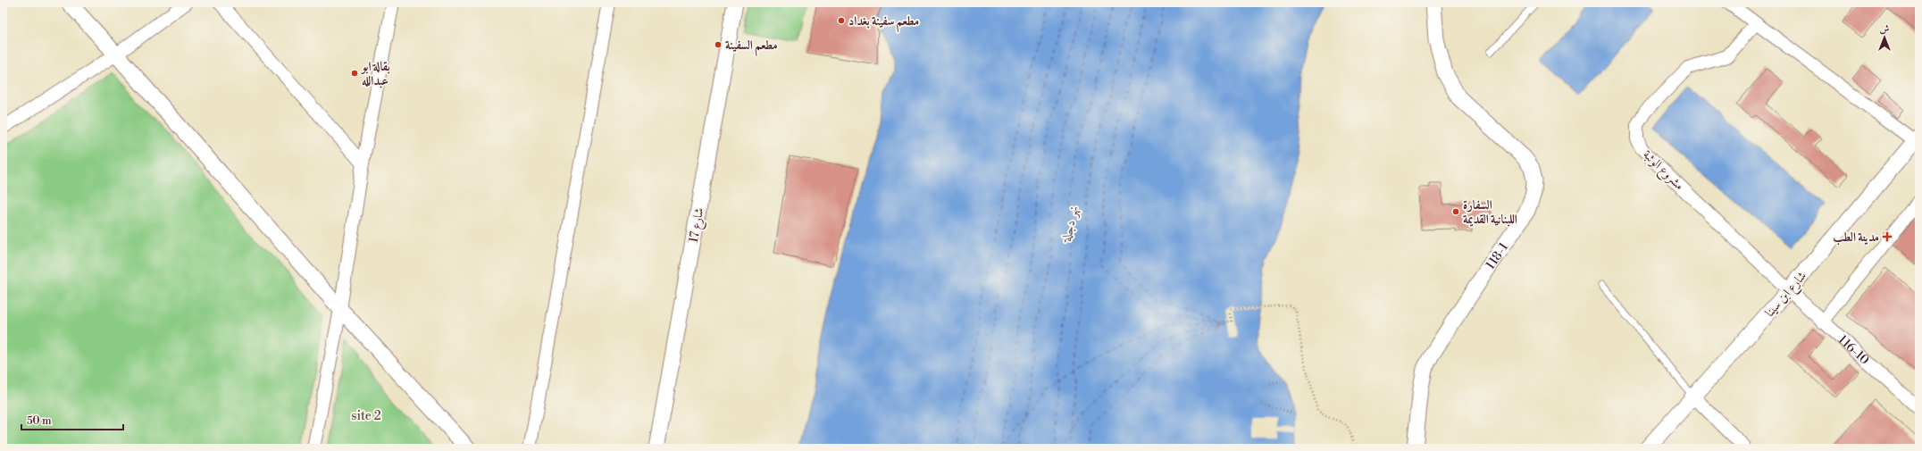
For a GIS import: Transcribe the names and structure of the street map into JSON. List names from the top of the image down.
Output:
{
  "streets": {
    "street": [
      "مشروع الوثبة",
      "شارع 17",
      "118-1",
      "شارع ابن سينا",
      "116-10"
    ]
  },
  "crossings": [
    ["مشروع الوثبة", "شارع ابن سينا"],
    ["مشروع الوثبة", "116-10"],
    ["شارع ابن سينا", "116-10"]
  ],
  "water": ["نهر دجلة"],
  "parks": ["site 2"],
  "places": {
    "other": [
      "مطعم سفينة بغداد",
      "مطعم السفينة",
      "بقالة ابو عبدالله",
      "السفارة اللبنانية القديمة"
    ],
    "health": ["مدينة الطب"]
  },
  "scale_bar": "50 m",
  "north": "top"
}
